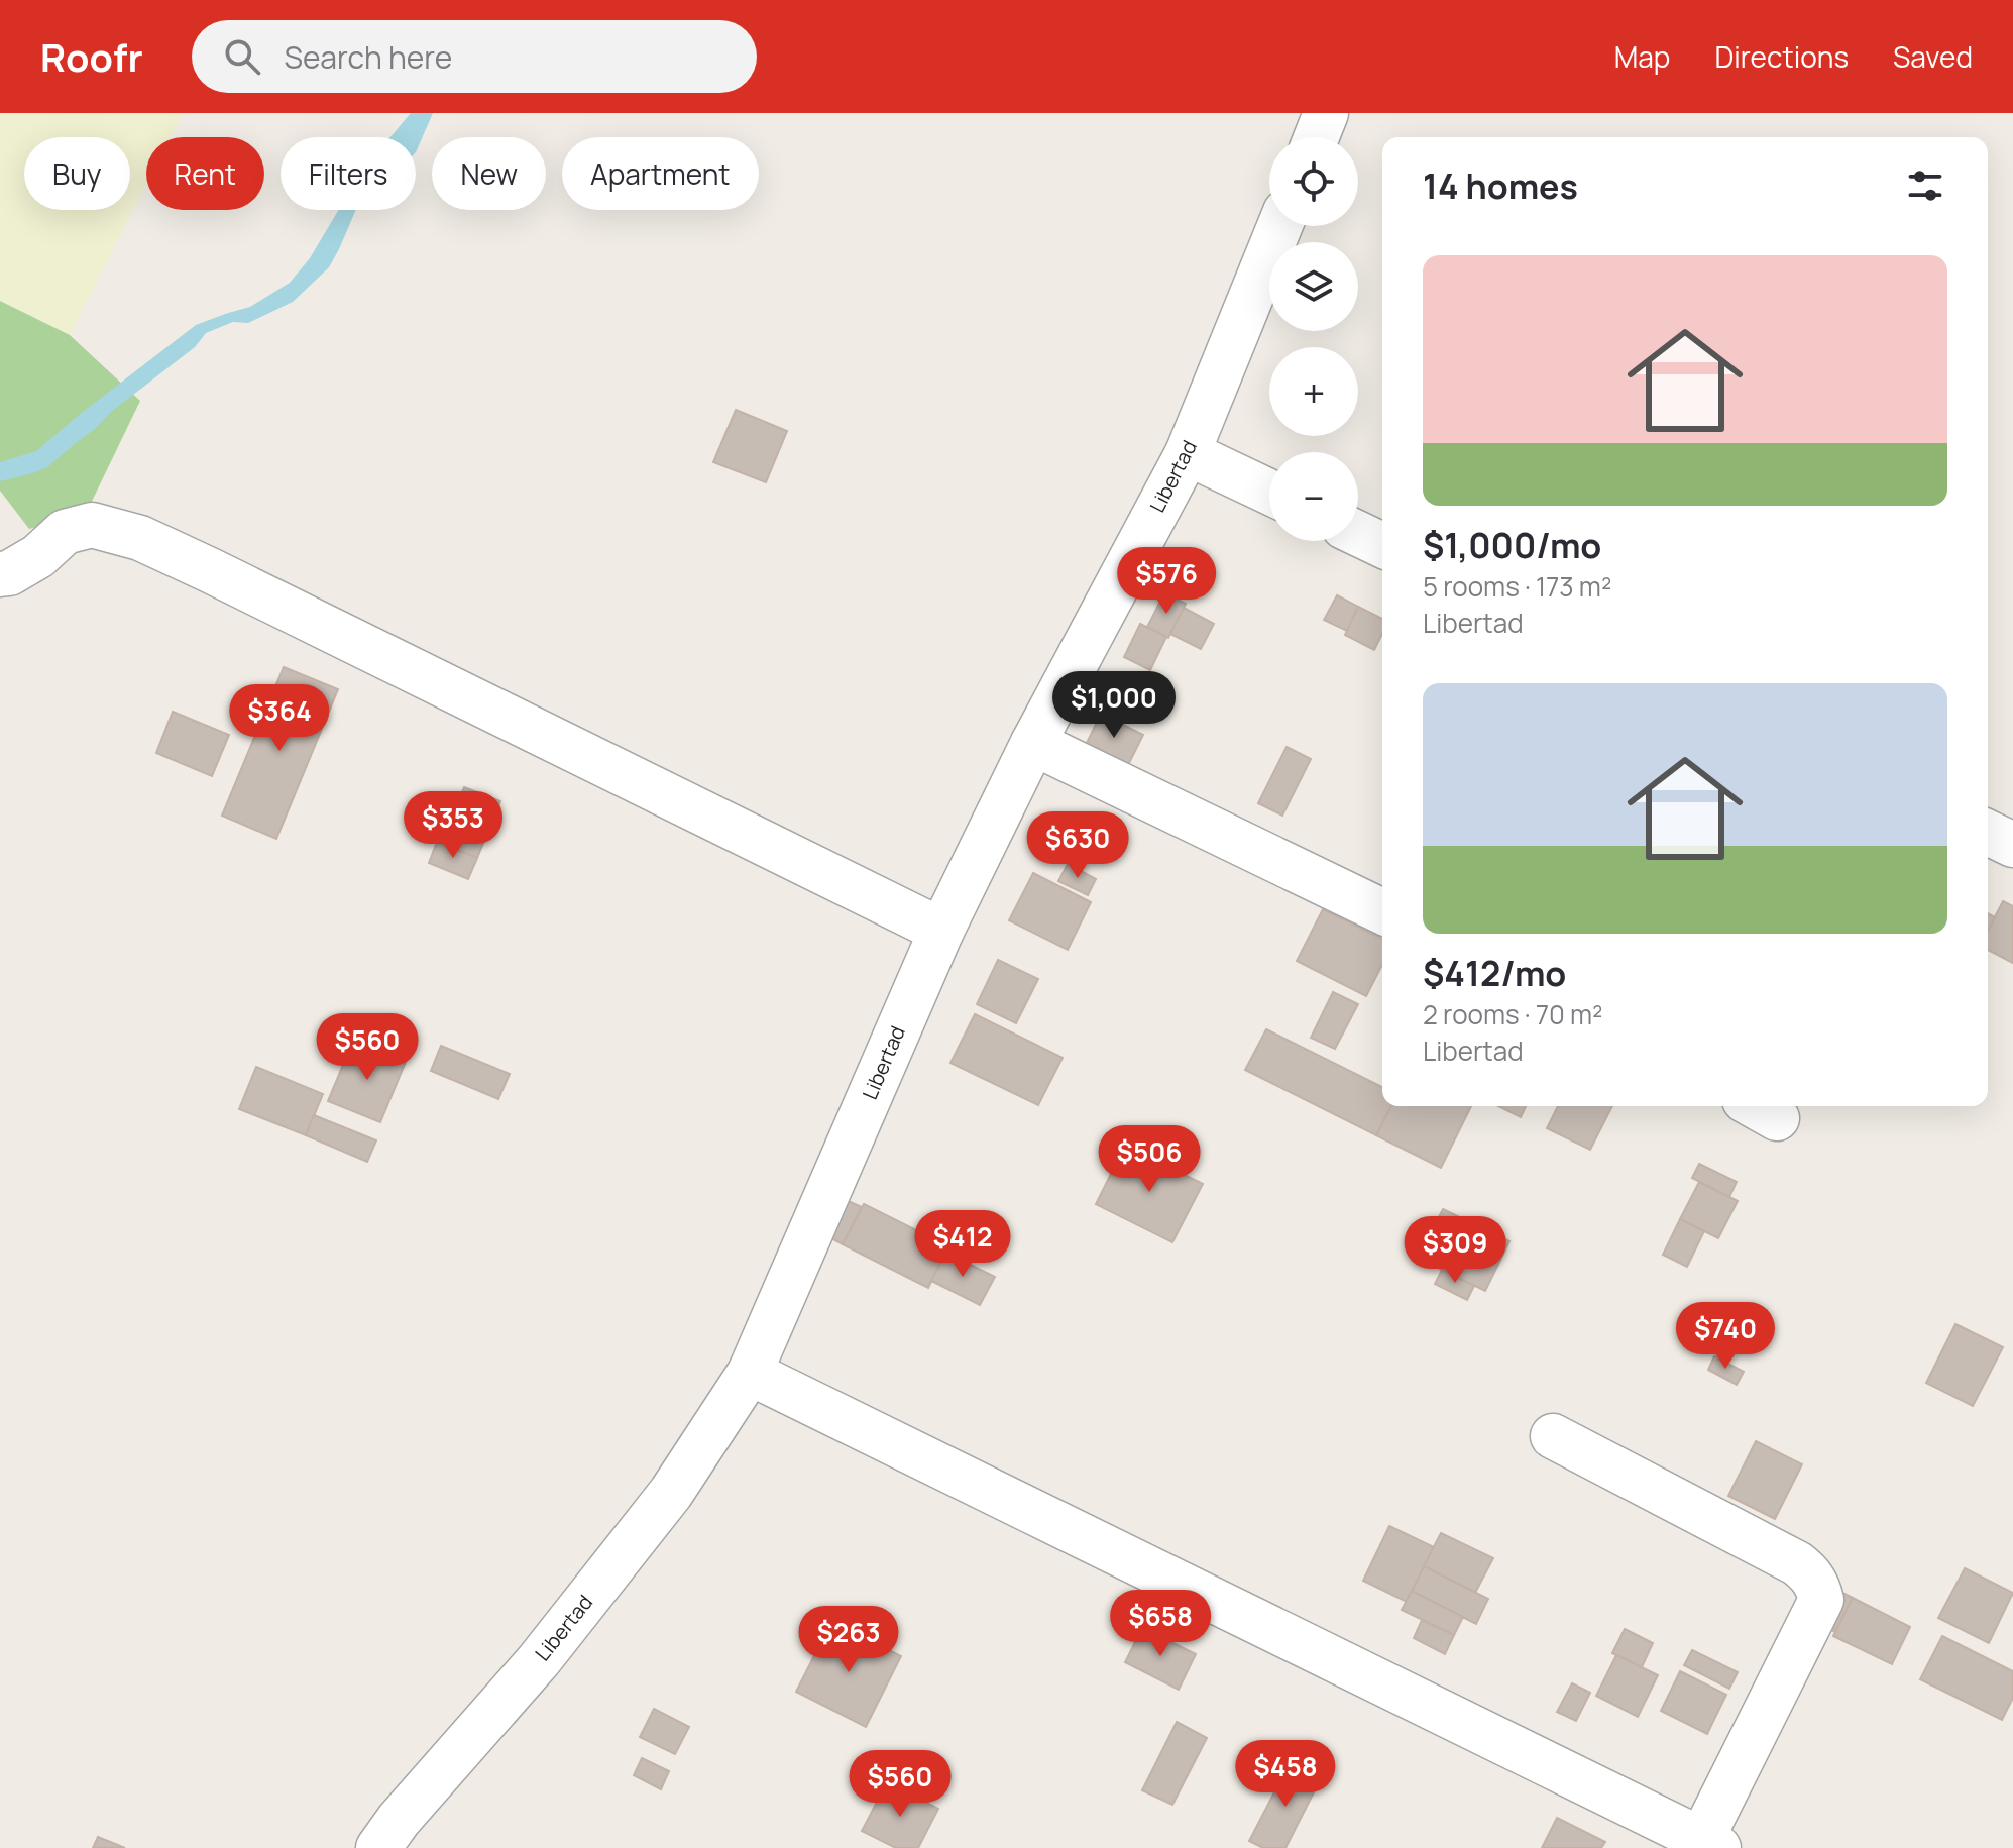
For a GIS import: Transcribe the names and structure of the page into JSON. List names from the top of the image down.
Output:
{
  "streets": {
    "street": ["Libertad"]
  },
  "page": {
    "header": "Roofr",
    "search": "Search here",
    "nav": ["Map", "Directions", "Saved"],
    "map_buttons": ["+", "−"],
    "chip": [
      "Buy",
      "Rent",
      "Filters",
      "New",
      "Apartment"
    ],
    "heading": "14 homes",
    "list": [
      {
        "name": "$1,000/mo",
        "note": "5 rooms · 173 m² · Libertad"
      },
      {
        "name": "$412/mo",
        "note": "2 rooms · 70 m² · Libertad"
      }
    ],
    "price": [
      "$576",
      "$1,000",
      "$364",
      "$353",
      "$630",
      "$560",
      "$506",
      "$412",
      "$309",
      "$740",
      "$658",
      "$263",
      "$458",
      "$560"
    ]
  }
}
